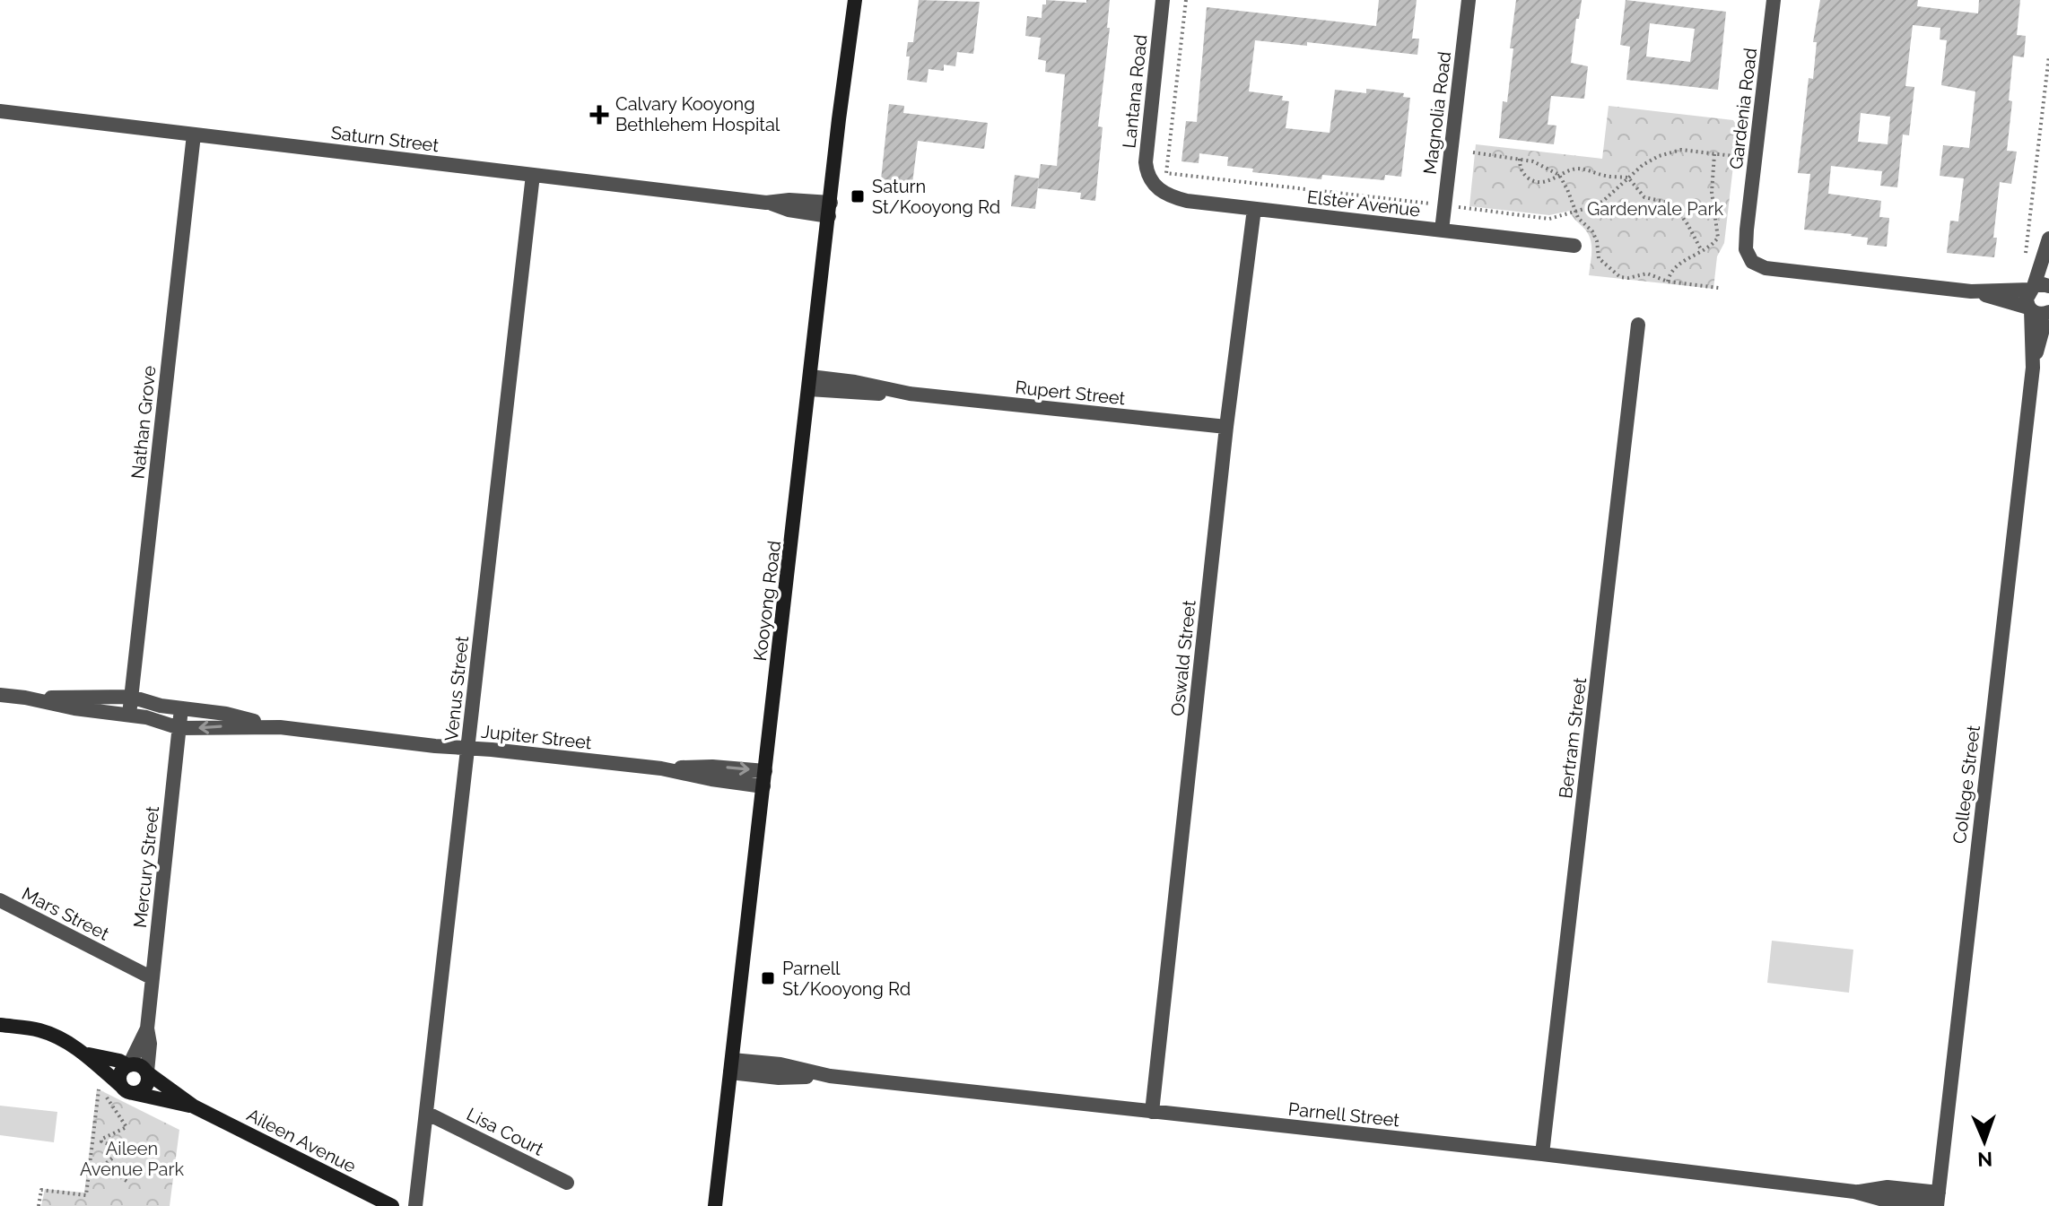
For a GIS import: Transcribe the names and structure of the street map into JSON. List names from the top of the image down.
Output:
{
  "streets": {
    "street": [
      "Lantana Road",
      "Gardenia Road",
      "Magnolia Road",
      "Saturn Street",
      "Elster Avenue",
      "Rupert Street",
      "Nathan Grove",
      "Kooyong Road",
      "Oswald Street",
      "Venus Street",
      "Jupiter Street",
      "Bertram Street",
      "College Street",
      "Mercury Street",
      "Mars Street",
      "Parnell Street",
      "Lisa Court",
      "Aileen Avenue"
    ]
  },
  "crossings": [
    ["Lantana Road", "Elster Avenue"],
    ["Magnolia Road", "Elster Avenue"],
    ["Saturn Street", "Nathan Grove"],
    ["Saturn Street", "Kooyong Road"],
    ["Saturn Street", "Venus Street"],
    ["Elster Avenue", "Oswald Street"],
    ["Rupert Street", "Kooyong Road"],
    ["Rupert Street", "Oswald Street"],
    ["Nathan Grove", "Jupiter Street"],
    ["Kooyong Road", "Jupiter Street"],
    ["Kooyong Road", "Parnell Street"],
    ["Oswald Street", "Parnell Street"],
    ["Venus Street", "Jupiter Street"],
    ["Venus Street", "Lisa Court"],
    ["Jupiter Street", "Mercury Street"],
    ["Bertram Street", "Parnell Street"],
    ["College Street", "Parnell Street"],
    ["Mercury Street", "Mars Street"],
    ["Mercury Street", "Aileen Avenue"]
  ],
  "parks": ["Gardenvale Park", "Aileen Avenue Park"],
  "places": {
    "health": ["Calvary Kooyong Bethlehem Hospital"],
    "transit": ["Saturn St/Kooyong Rd", "Parnell St/Kooyong Rd"]
  },
  "north": "bottom"
}
